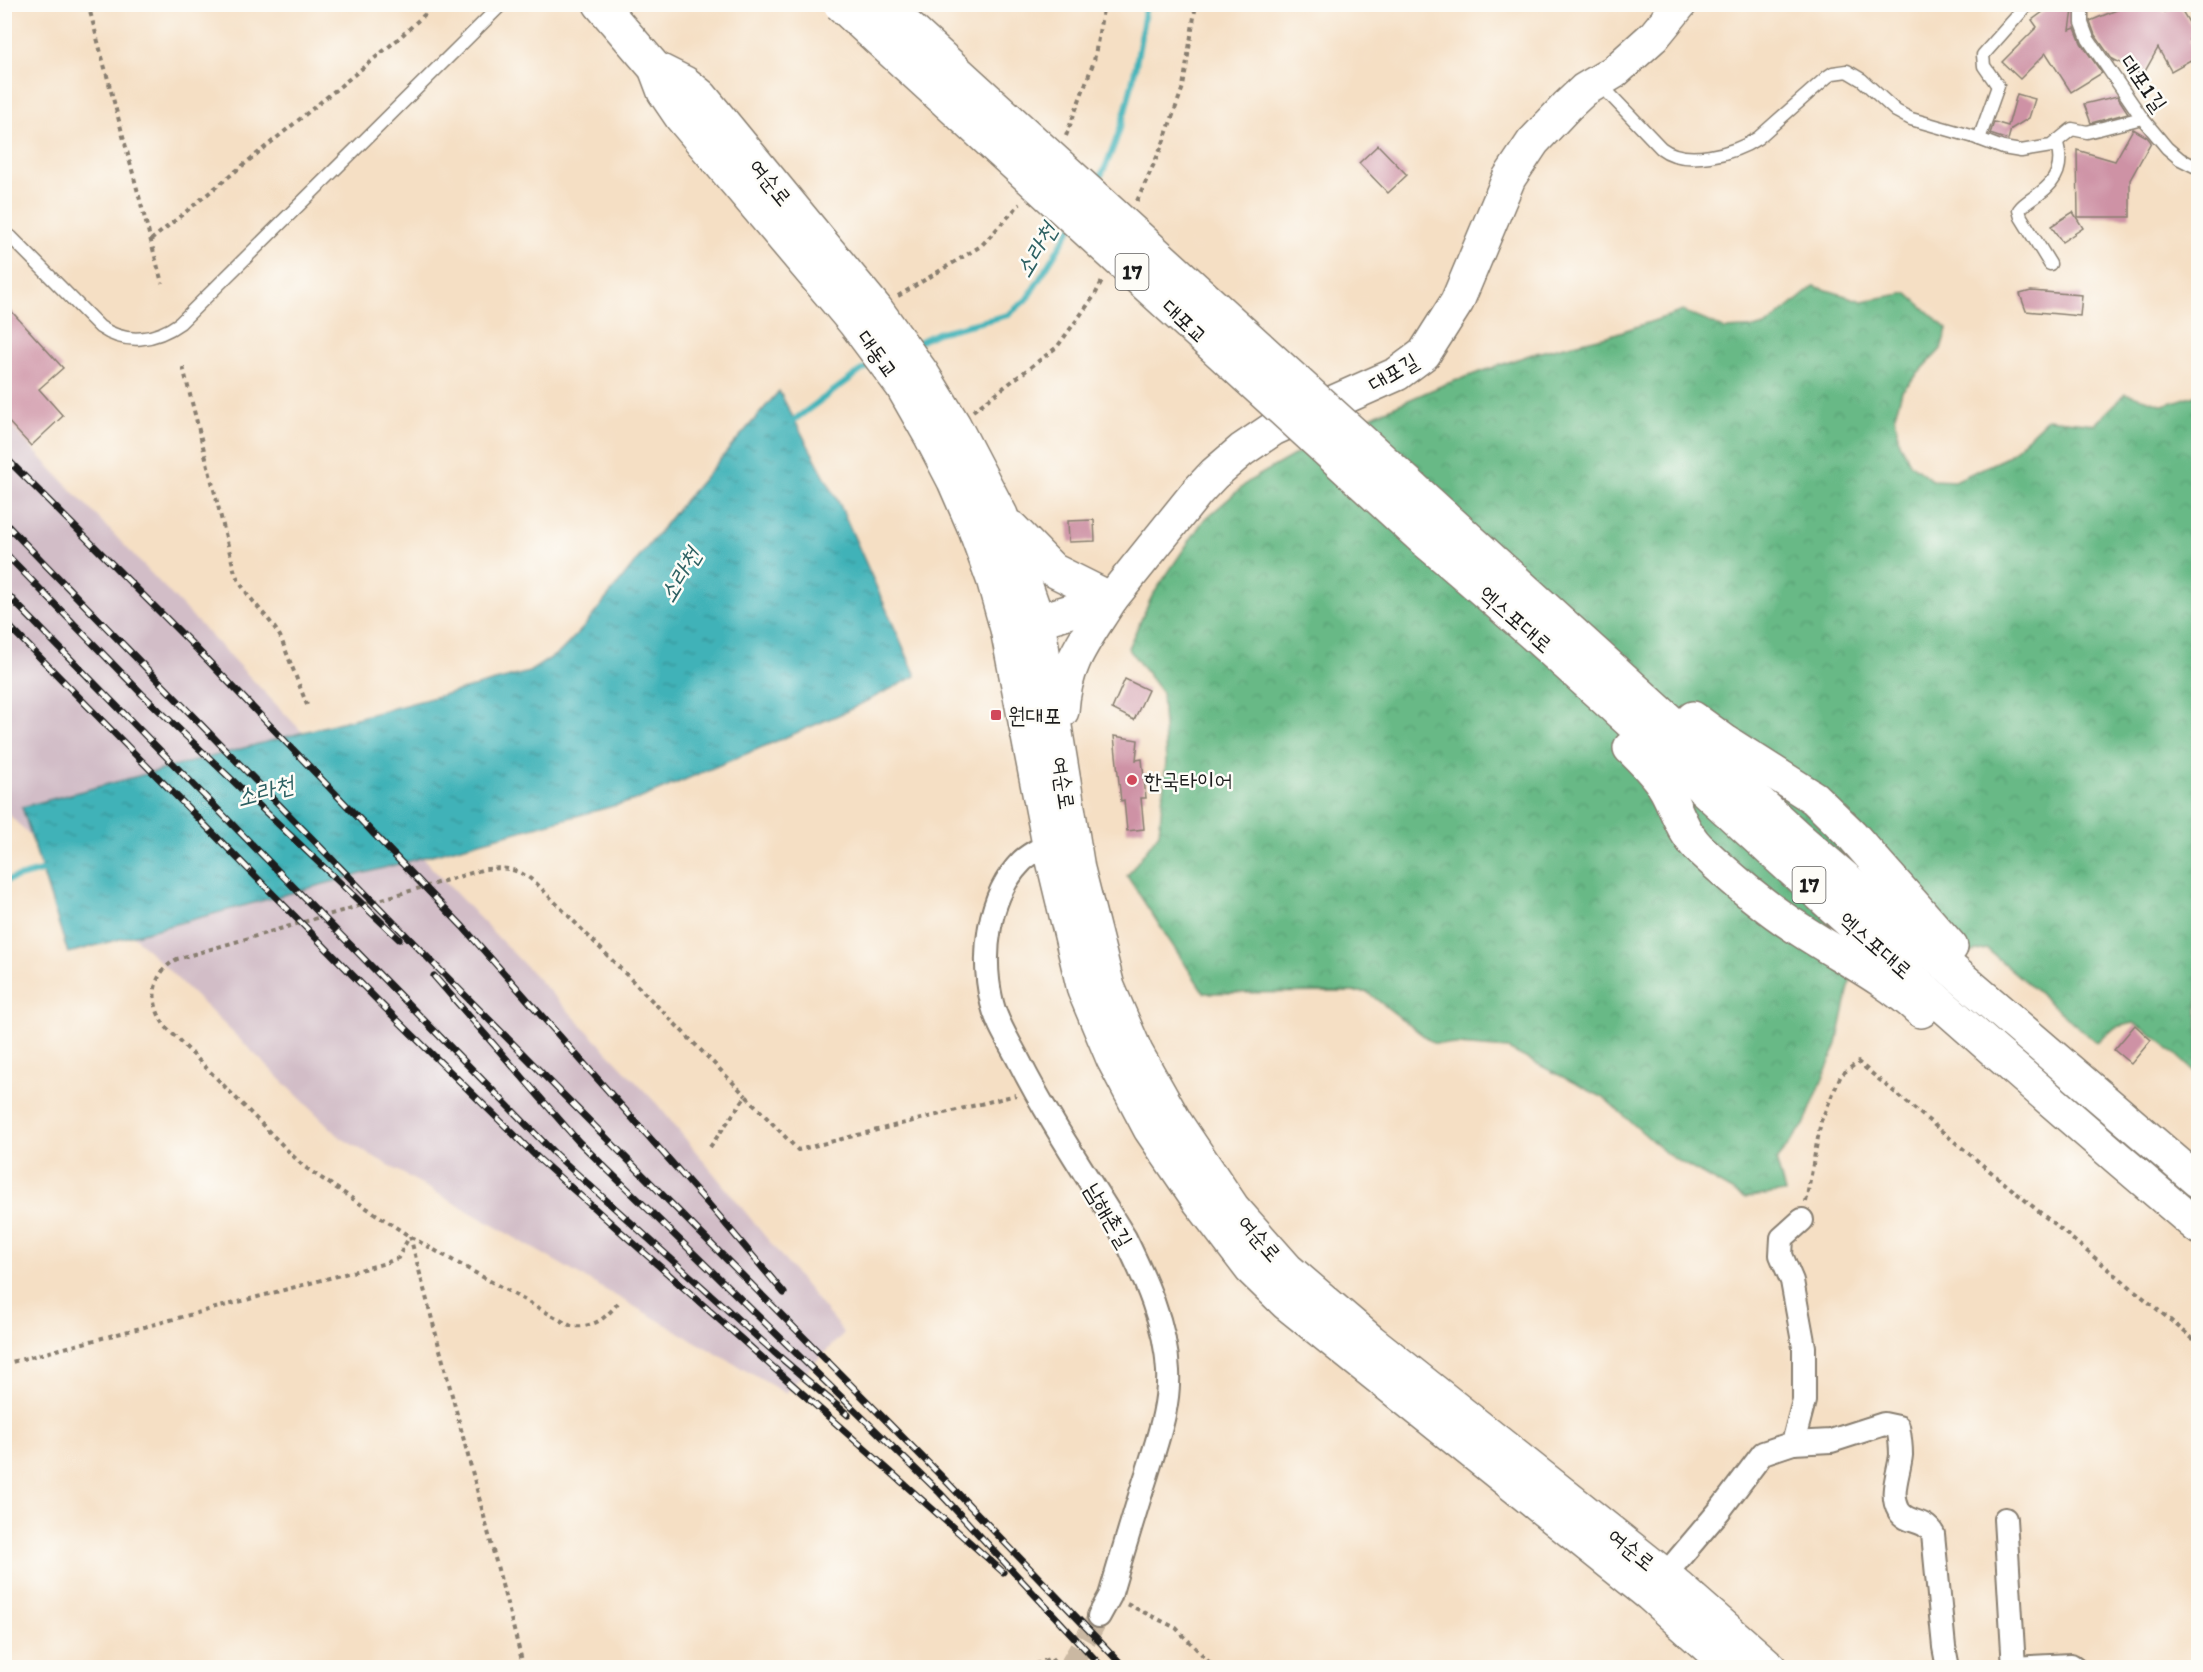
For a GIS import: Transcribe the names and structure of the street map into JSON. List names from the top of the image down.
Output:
{
  "streets": {
    "main road": [
      "여순로",
      "17",
      "대포교",
      "대동교",
      "대포길",
      "엑스포대로"
    ],
    "street": ["남해촌길"],
    "lane": ["대포1길"]
  },
  "crossings": [
    ["여순로", "대동교"],
    ["여순로", "대포길"],
    ["여순로", "남해촌길"],
    ["대포교", "엑스포대로"]
  ],
  "water": ["소라천"],
  "places": {
    "transit": ["원대포"],
    "other": ["한국타이어"]
  }
}
